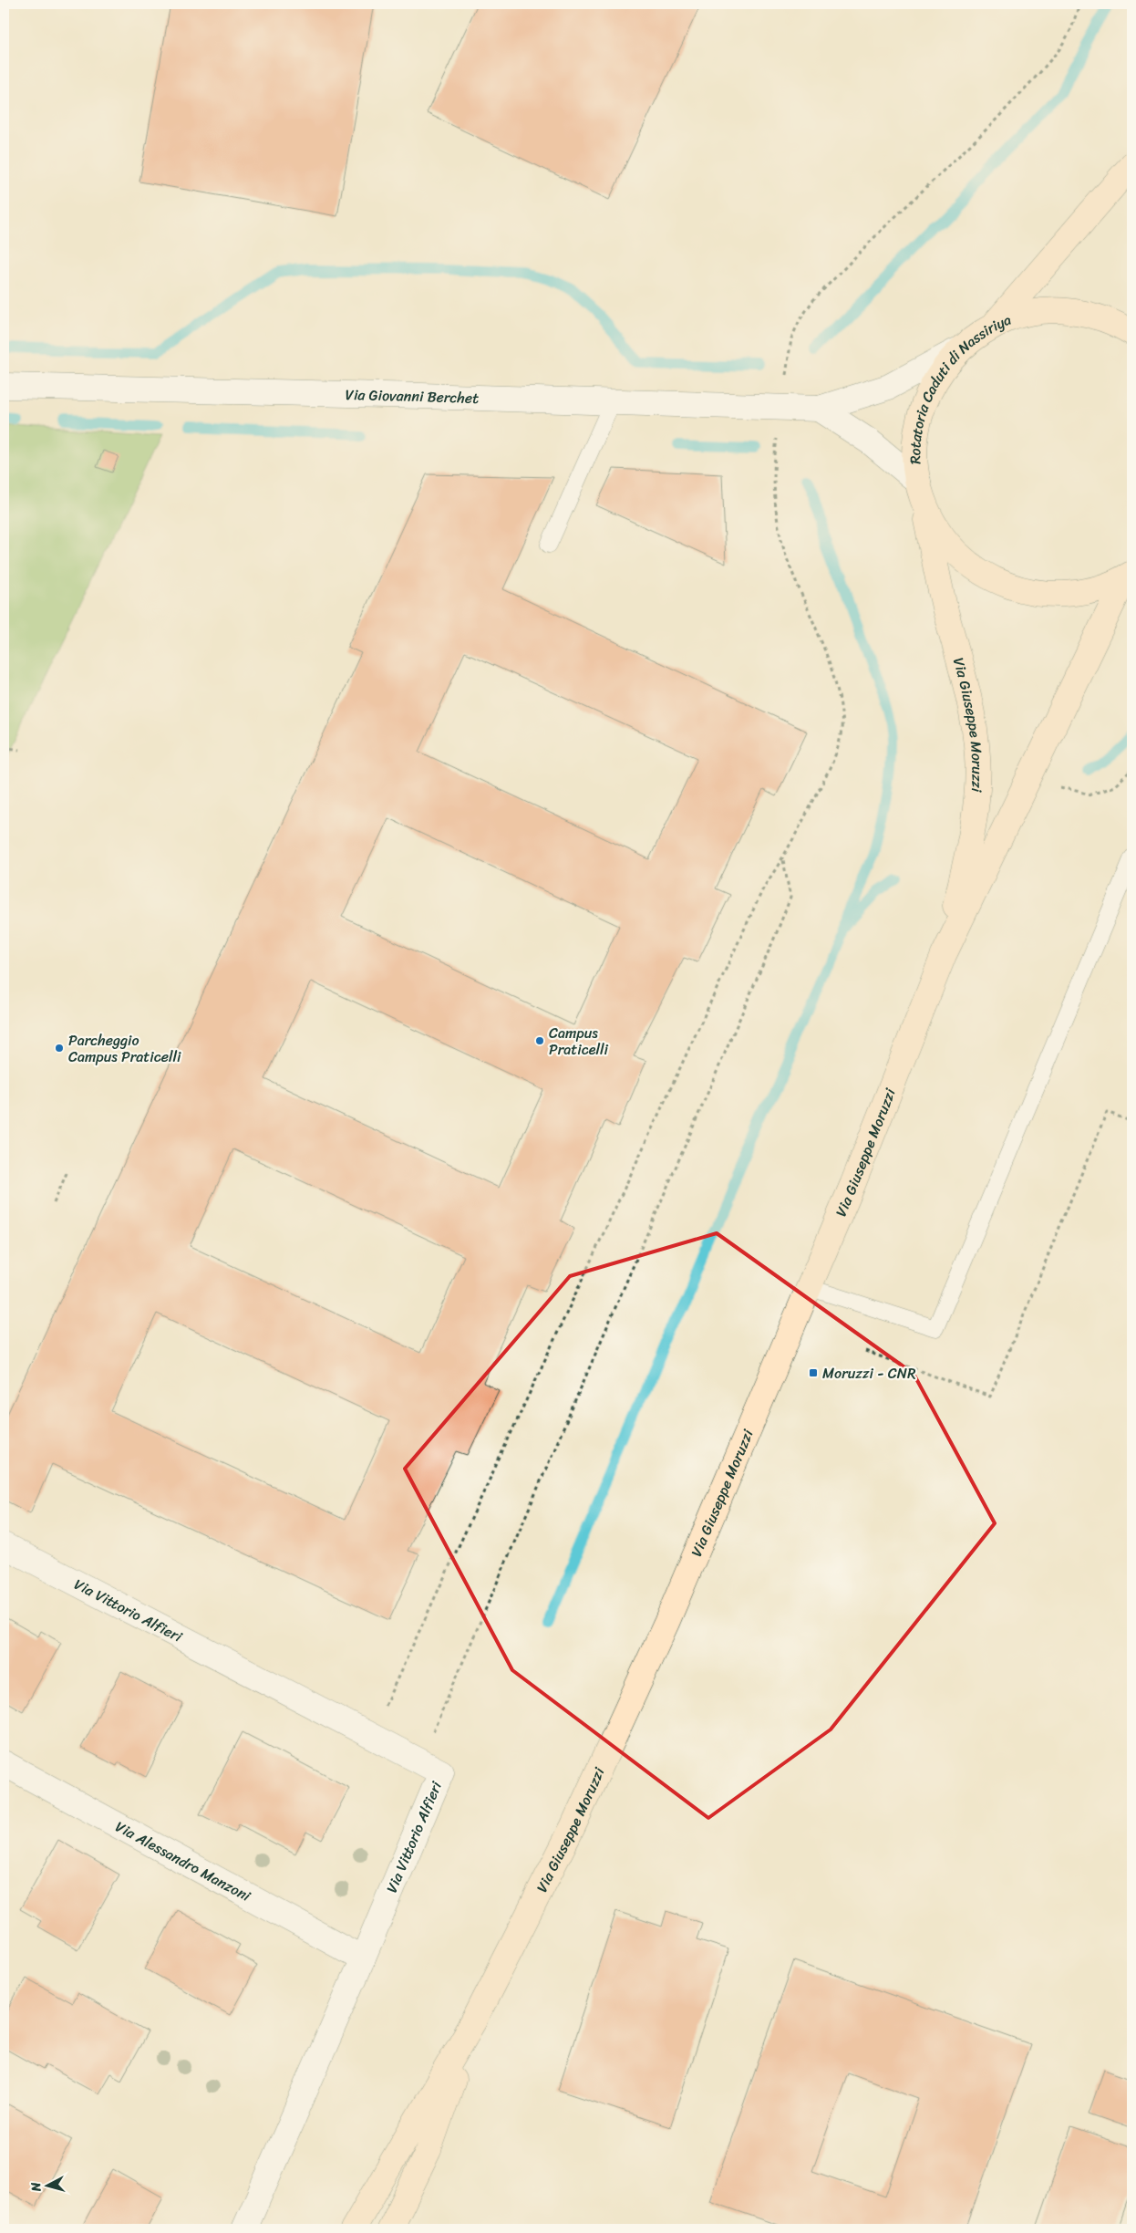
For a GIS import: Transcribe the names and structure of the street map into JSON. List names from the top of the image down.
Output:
{
  "streets": {
    "main road": ["Rotatoria Caduti di Nassiriya", "Via Giuseppe Moruzzi"],
    "street": ["Via Giovanni Berchet", "Via Vittorio Alfieri", "Via Alessandro Manzoni"]
  },
  "crossings": [
    ["Rotatoria Caduti di Nassiriya", "Via Giovanni Berchet"],
    ["Rotatoria Caduti di Nassiriya", "Via Giuseppe Moruzzi"],
    ["Via Vittorio Alfieri", "Via Alessandro Manzoni"]
  ],
  "places": {
    "other": ["Campus Praticelli", "Parcheggio Campus Praticelli"],
    "transit": ["Moruzzi - CNR"]
  },
  "north": "left"
}
